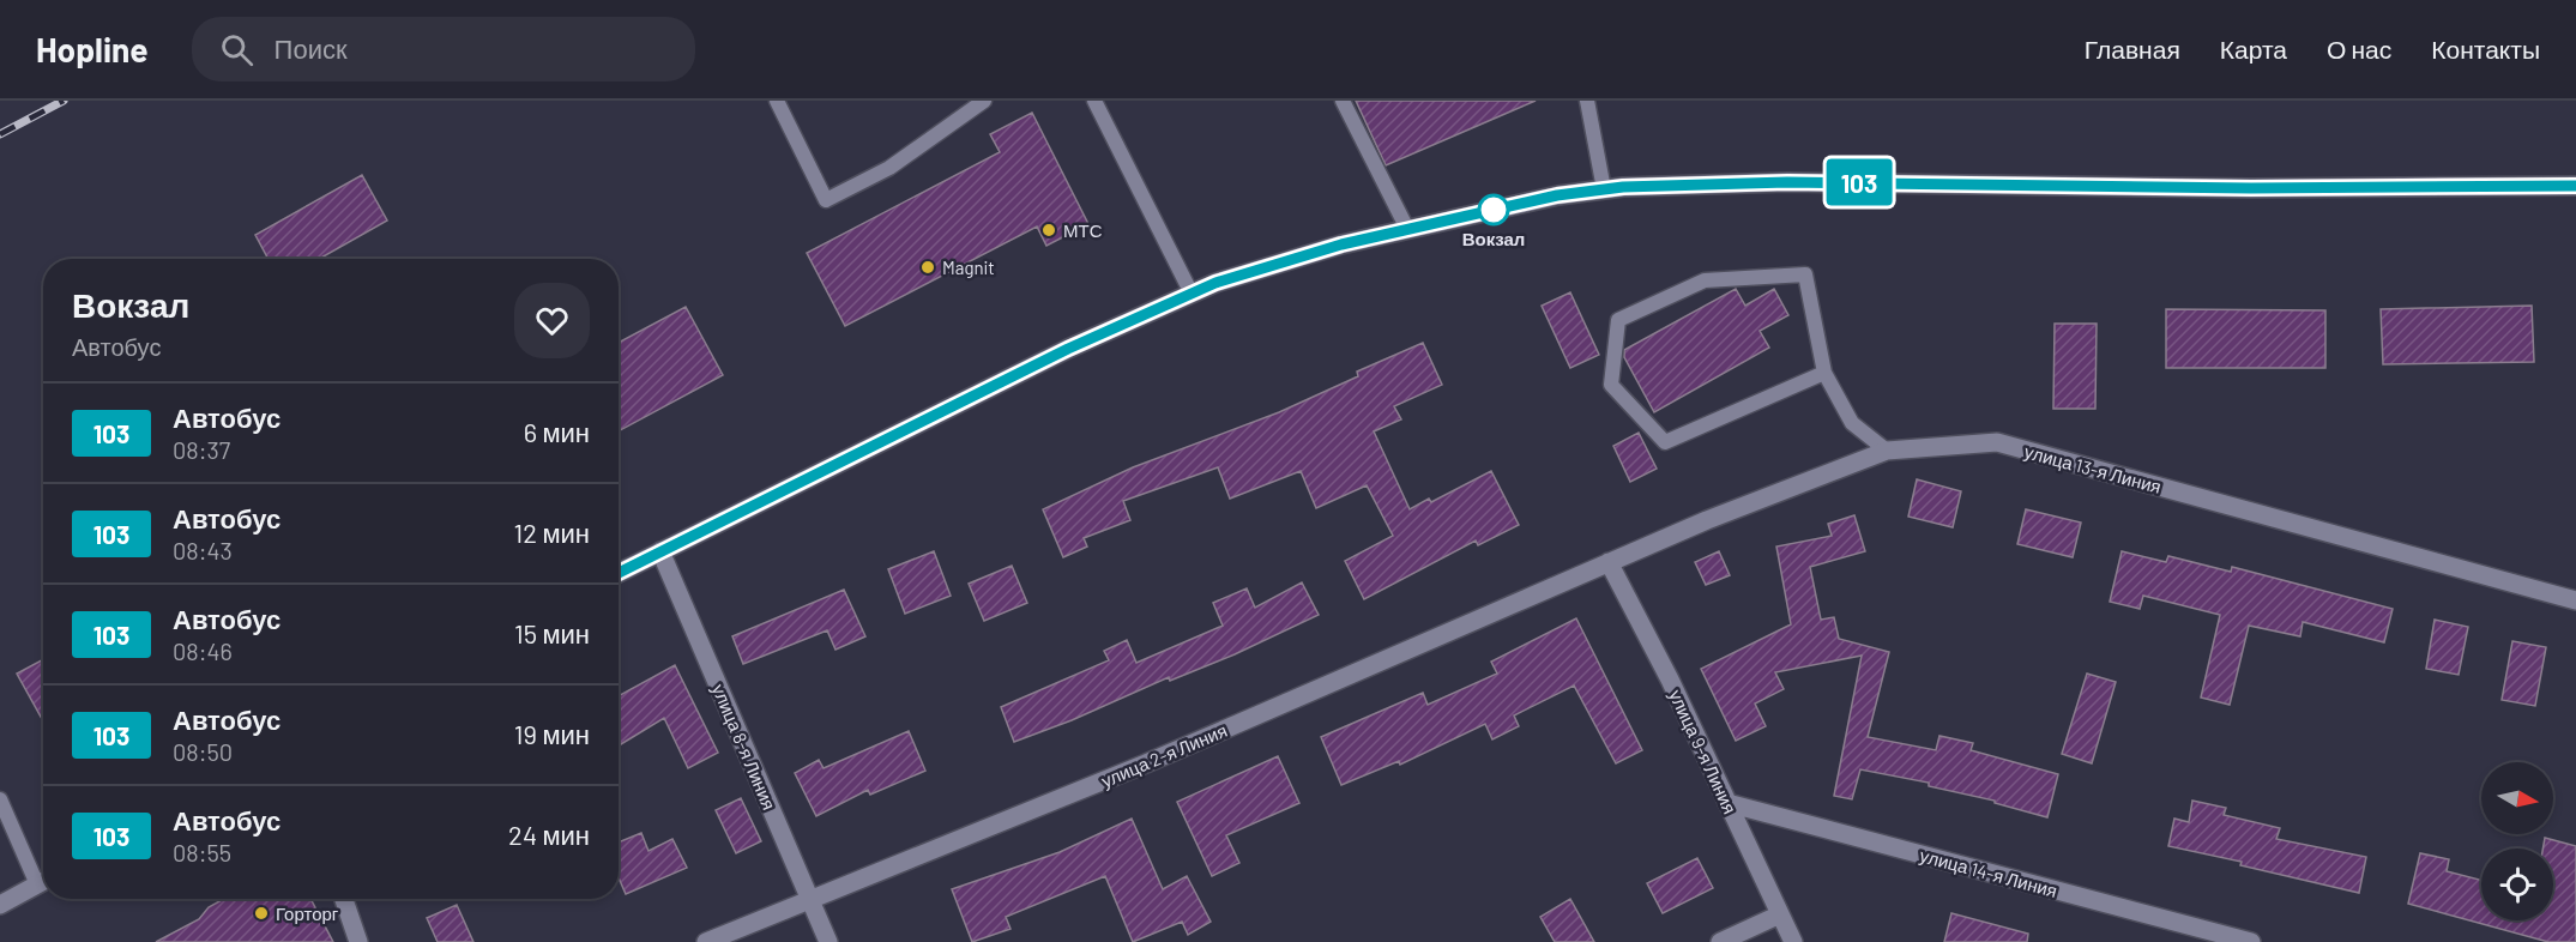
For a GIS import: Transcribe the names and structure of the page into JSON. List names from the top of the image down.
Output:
{
  "streets": {
    "street": [
      "улица 13-я Линия",
      "улица 8-я Линия",
      "улица 9-я Линия",
      "улица 2-я Линия",
      "улица 14-я Линия"
    ]
  },
  "crossings": [
    ["улица 13-я Линия", "улица 9-я Линия"],
    ["улица 13-я Линия", "улица 2-я Линия"],
    ["улица 8-я Линия", "улица 2-я Линия"],
    ["улица 9-я Линия", "улица 2-я Линия"],
    ["улица 9-я Линия", "улица 14-я Линия"]
  ],
  "places": [
    "Вокзал",
    "МТС",
    "Magnit",
    "Горторг"
  ],
  "lines": ["bus line 103"],
  "north": "right",
  "page": {
    "header": "Hopline",
    "search": "Поиск",
    "nav": [
      "Главная",
      "Карта",
      "О нас",
      "Контакты"
    ],
    "on_map": "103",
    "heading": ["Вокзал", "Автобус"],
    "list": [
      {
        "mark": "103",
        "name": "Автобус",
        "note": "08:37",
        "value": "6 мин"
      },
      {
        "mark": "103",
        "name": "Автобус",
        "note": "08:43",
        "value": "12 мин"
      },
      {
        "mark": "103",
        "name": "Автобус",
        "note": "08:46",
        "value": "15 мин"
      },
      {
        "mark": "103",
        "name": "Автобус",
        "note": "08:50",
        "value": "19 мин"
      },
      {
        "mark": "103",
        "name": "Автобус",
        "note": "08:55",
        "value": "24 мин"
      }
    ]
  }
}
